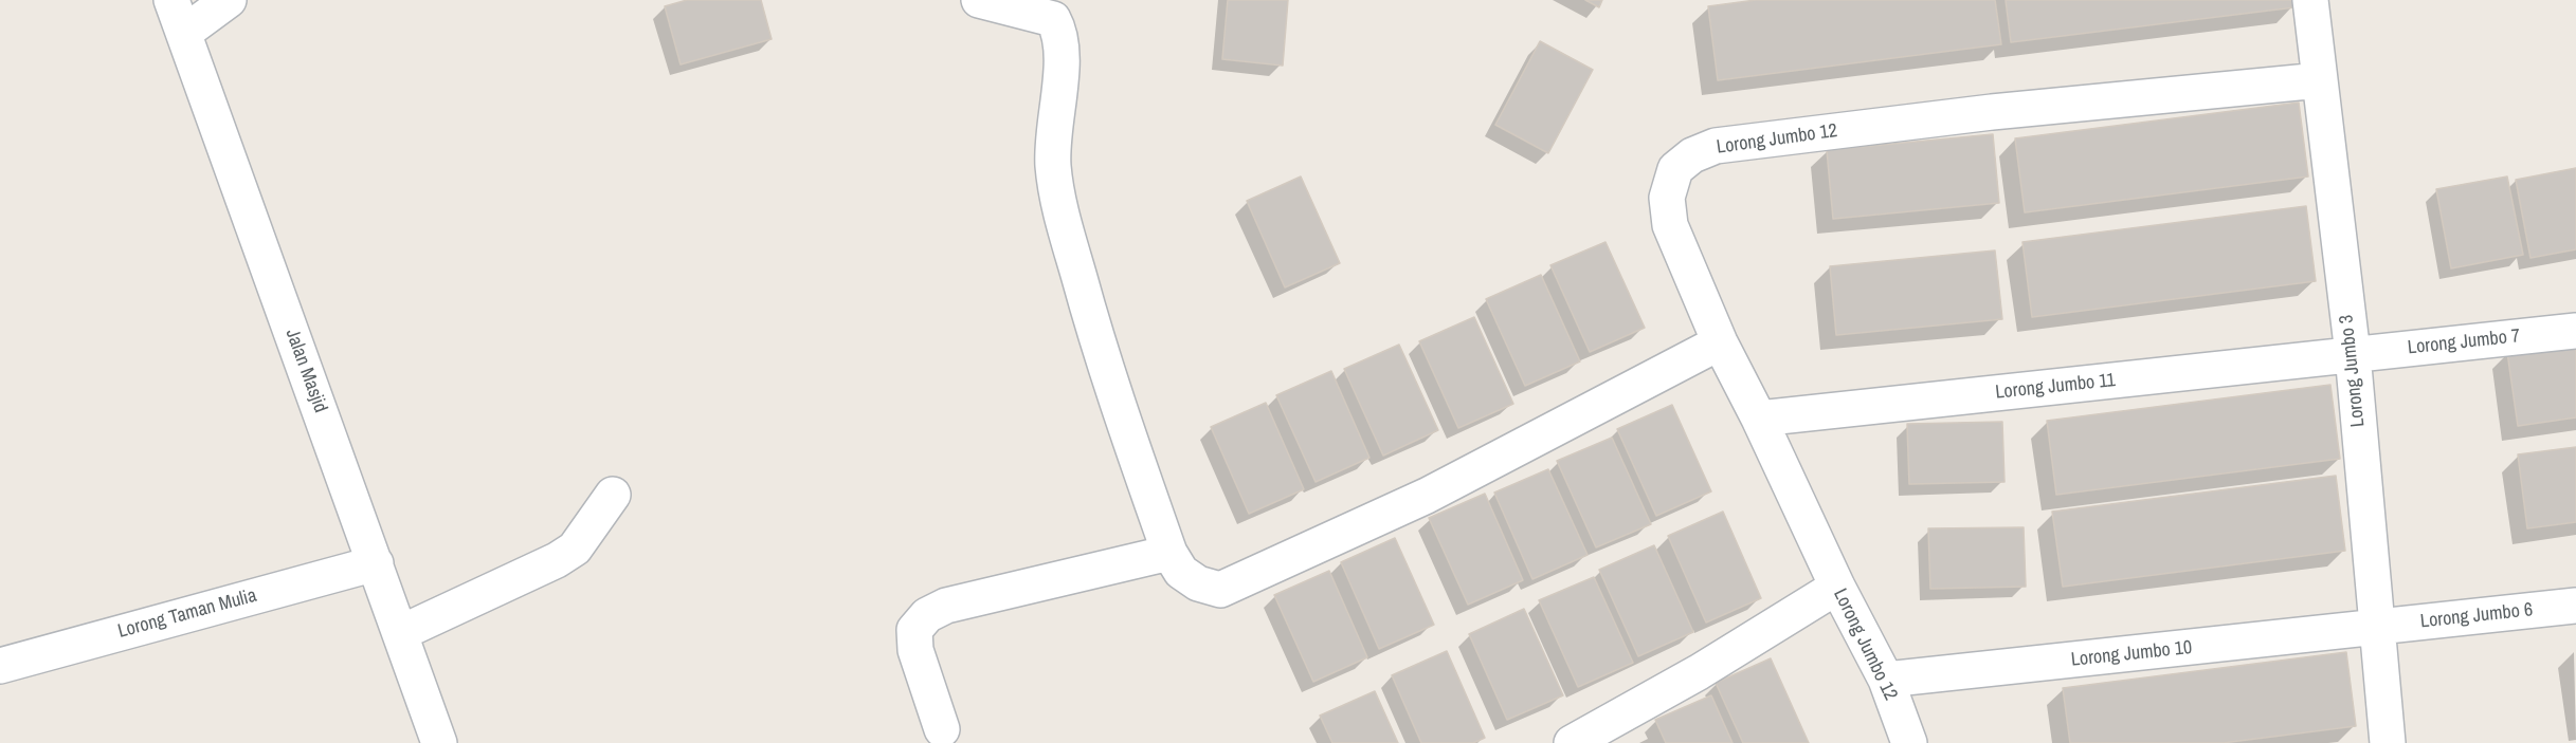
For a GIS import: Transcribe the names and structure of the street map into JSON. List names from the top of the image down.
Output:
{
  "streets": {
    "street": [
      "Lorong Jumbo 12",
      "Lorong Jumbo 7",
      "Jalan Masjid",
      "Lorong Jumbo 3",
      "Lorong Jumbo 11",
      "Lorong Taman Mulia",
      "Lorong Jumbo 6",
      "Lorong Jumbo 10"
    ]
  },
  "crossings": [
    ["Lorong Jumbo 12", "Lorong Jumbo 3"],
    ["Lorong Jumbo 12", "Lorong Jumbo 11"],
    ["Lorong Jumbo 12", "Lorong Jumbo 10"],
    ["Lorong Jumbo 7", "Lorong Jumbo 3"],
    ["Lorong Jumbo 7", "Lorong Jumbo 11"],
    ["Jalan Masjid", "Lorong Taman Mulia"],
    ["Lorong Jumbo 3", "Lorong Jumbo 11"],
    ["Lorong Jumbo 3", "Lorong Jumbo 6"],
    ["Lorong Jumbo 3", "Lorong Jumbo 10"],
    ["Lorong Jumbo 6", "Lorong Jumbo 10"]
  ]
}
